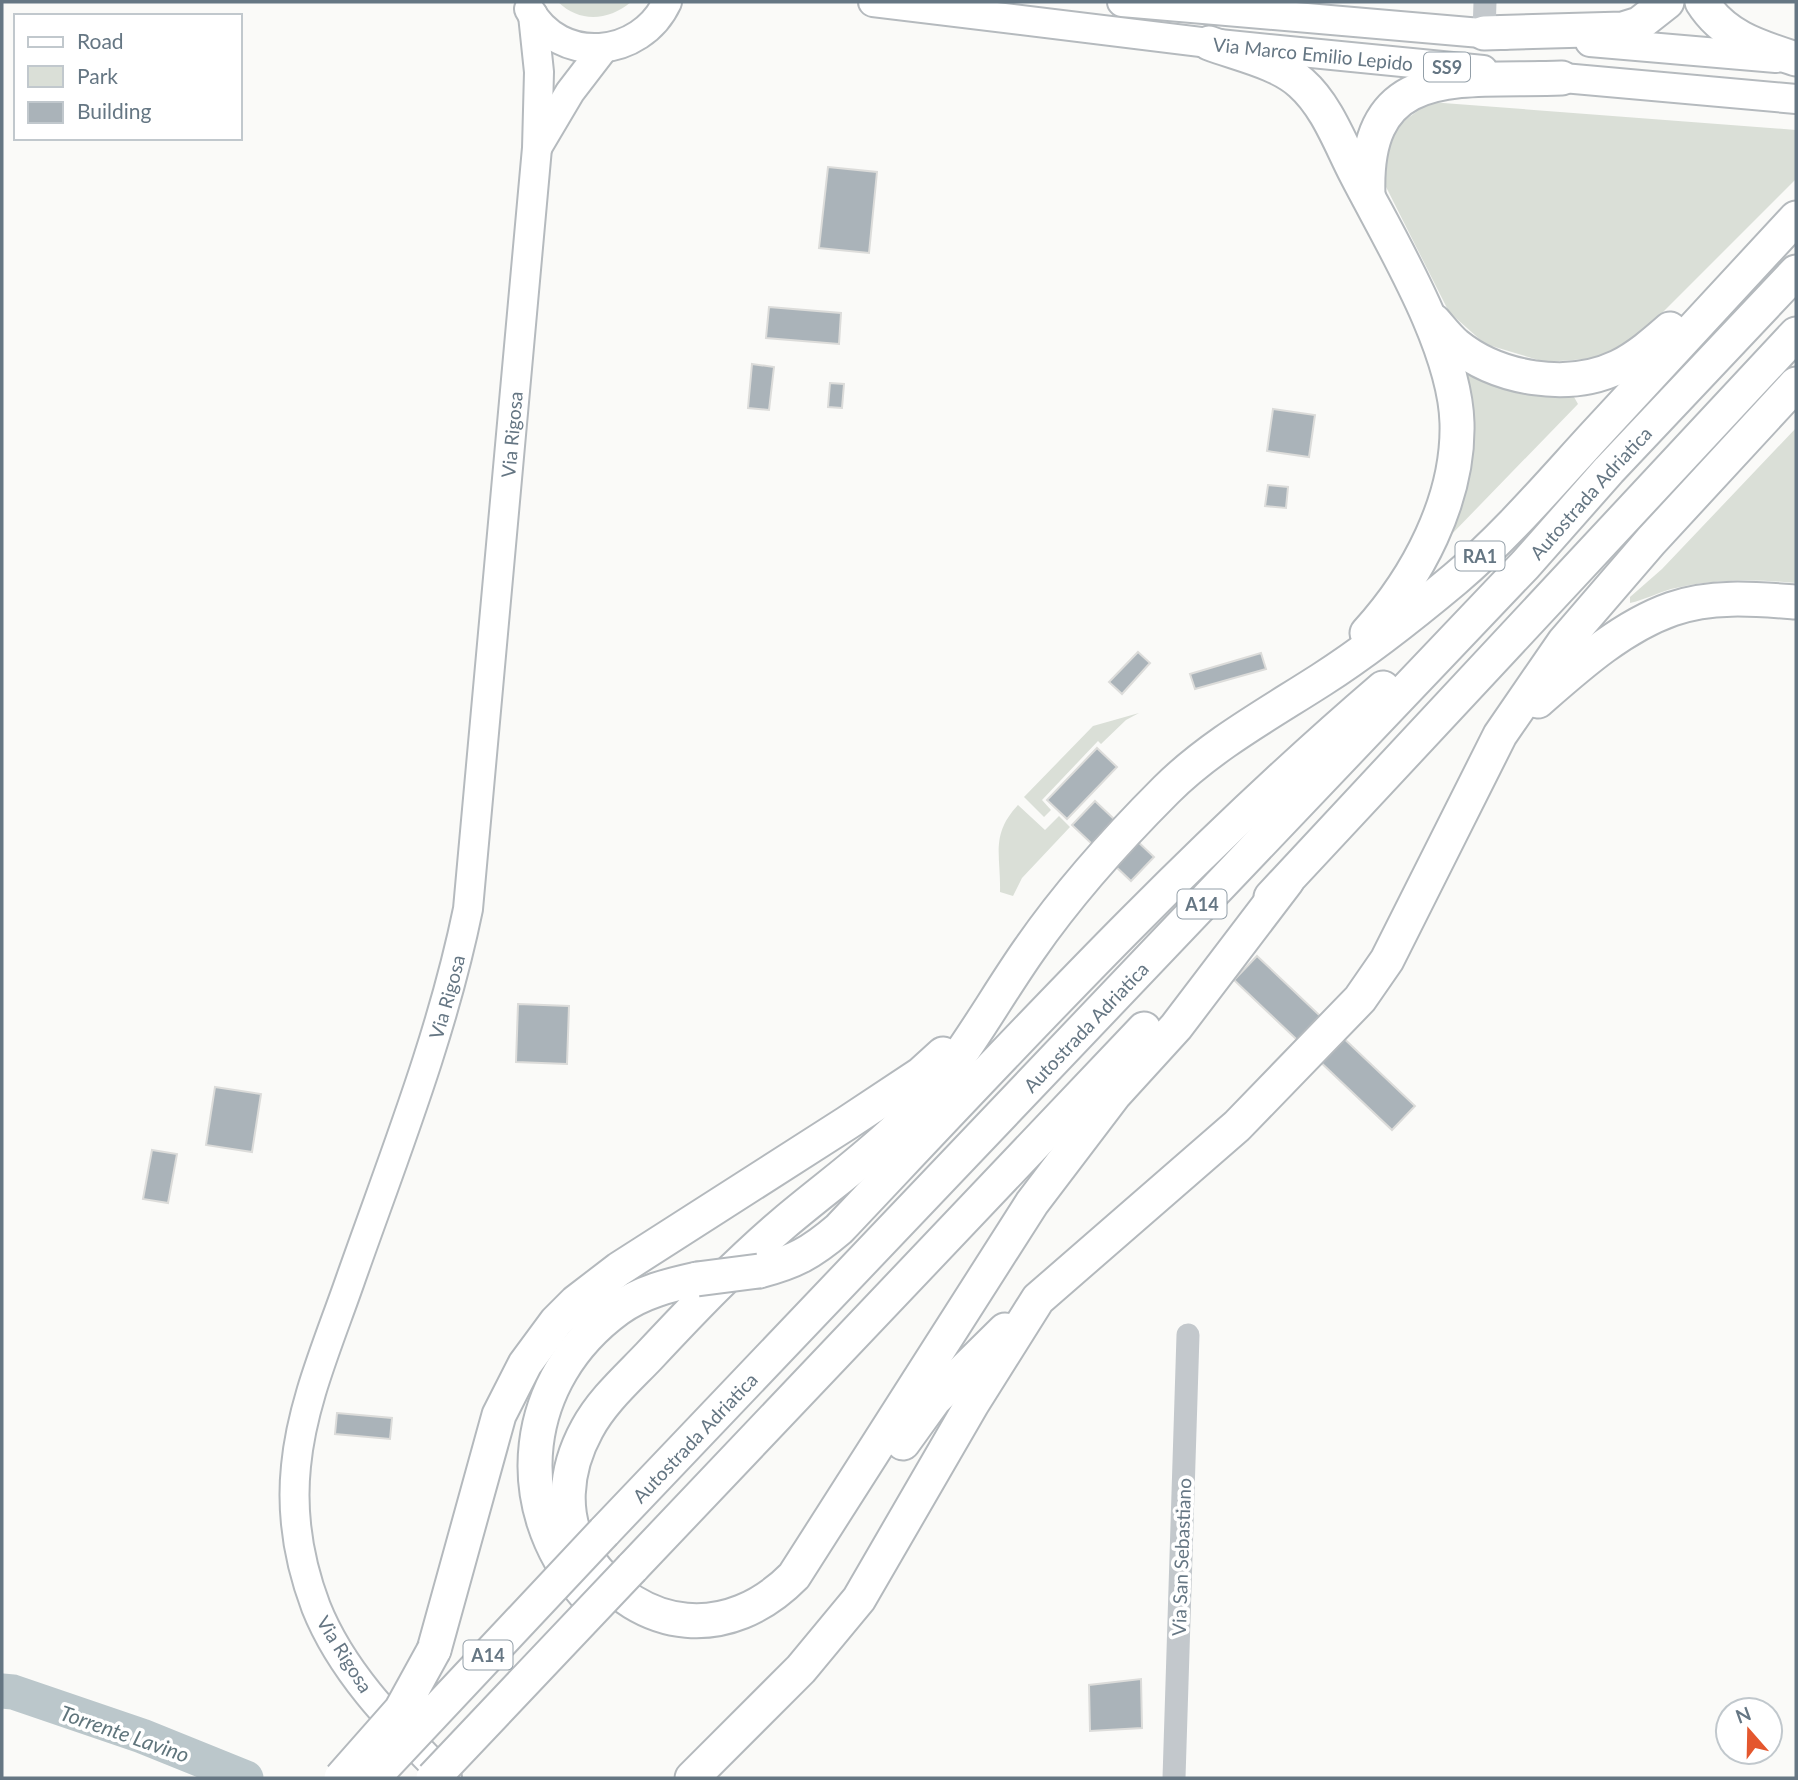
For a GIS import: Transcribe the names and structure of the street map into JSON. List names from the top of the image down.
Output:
{
  "streets": {
    "highway": ["Autostrada Adriatica", "RA1", "A14"],
    "main road": ["Via Marco Emilio Lepido", "SS9", "Via Rigosa"],
    "street": ["Via San Sebastiano"]
  },
  "water": ["Torrente Lavino"],
  "legend": ["Road", "Park", "Building"],
  "north": "top"
}
